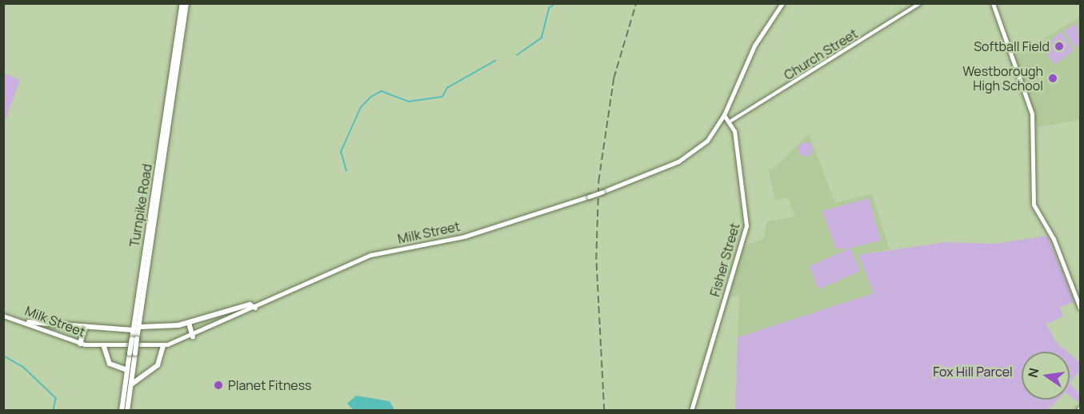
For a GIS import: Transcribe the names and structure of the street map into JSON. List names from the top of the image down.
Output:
{
  "streets": {
    "highway": ["Turnpike Road"],
    "main road": ["Milk Street", "Fisher Street"],
    "street": ["Church Street"]
  },
  "crossings": [
    ["Church Street", "Fisher Street"]
  ],
  "parks": ["Fox Hill Parcel"],
  "places": ["Softball Field", "Westborough High School", "Planet Fitness"],
  "north": "left"
}
